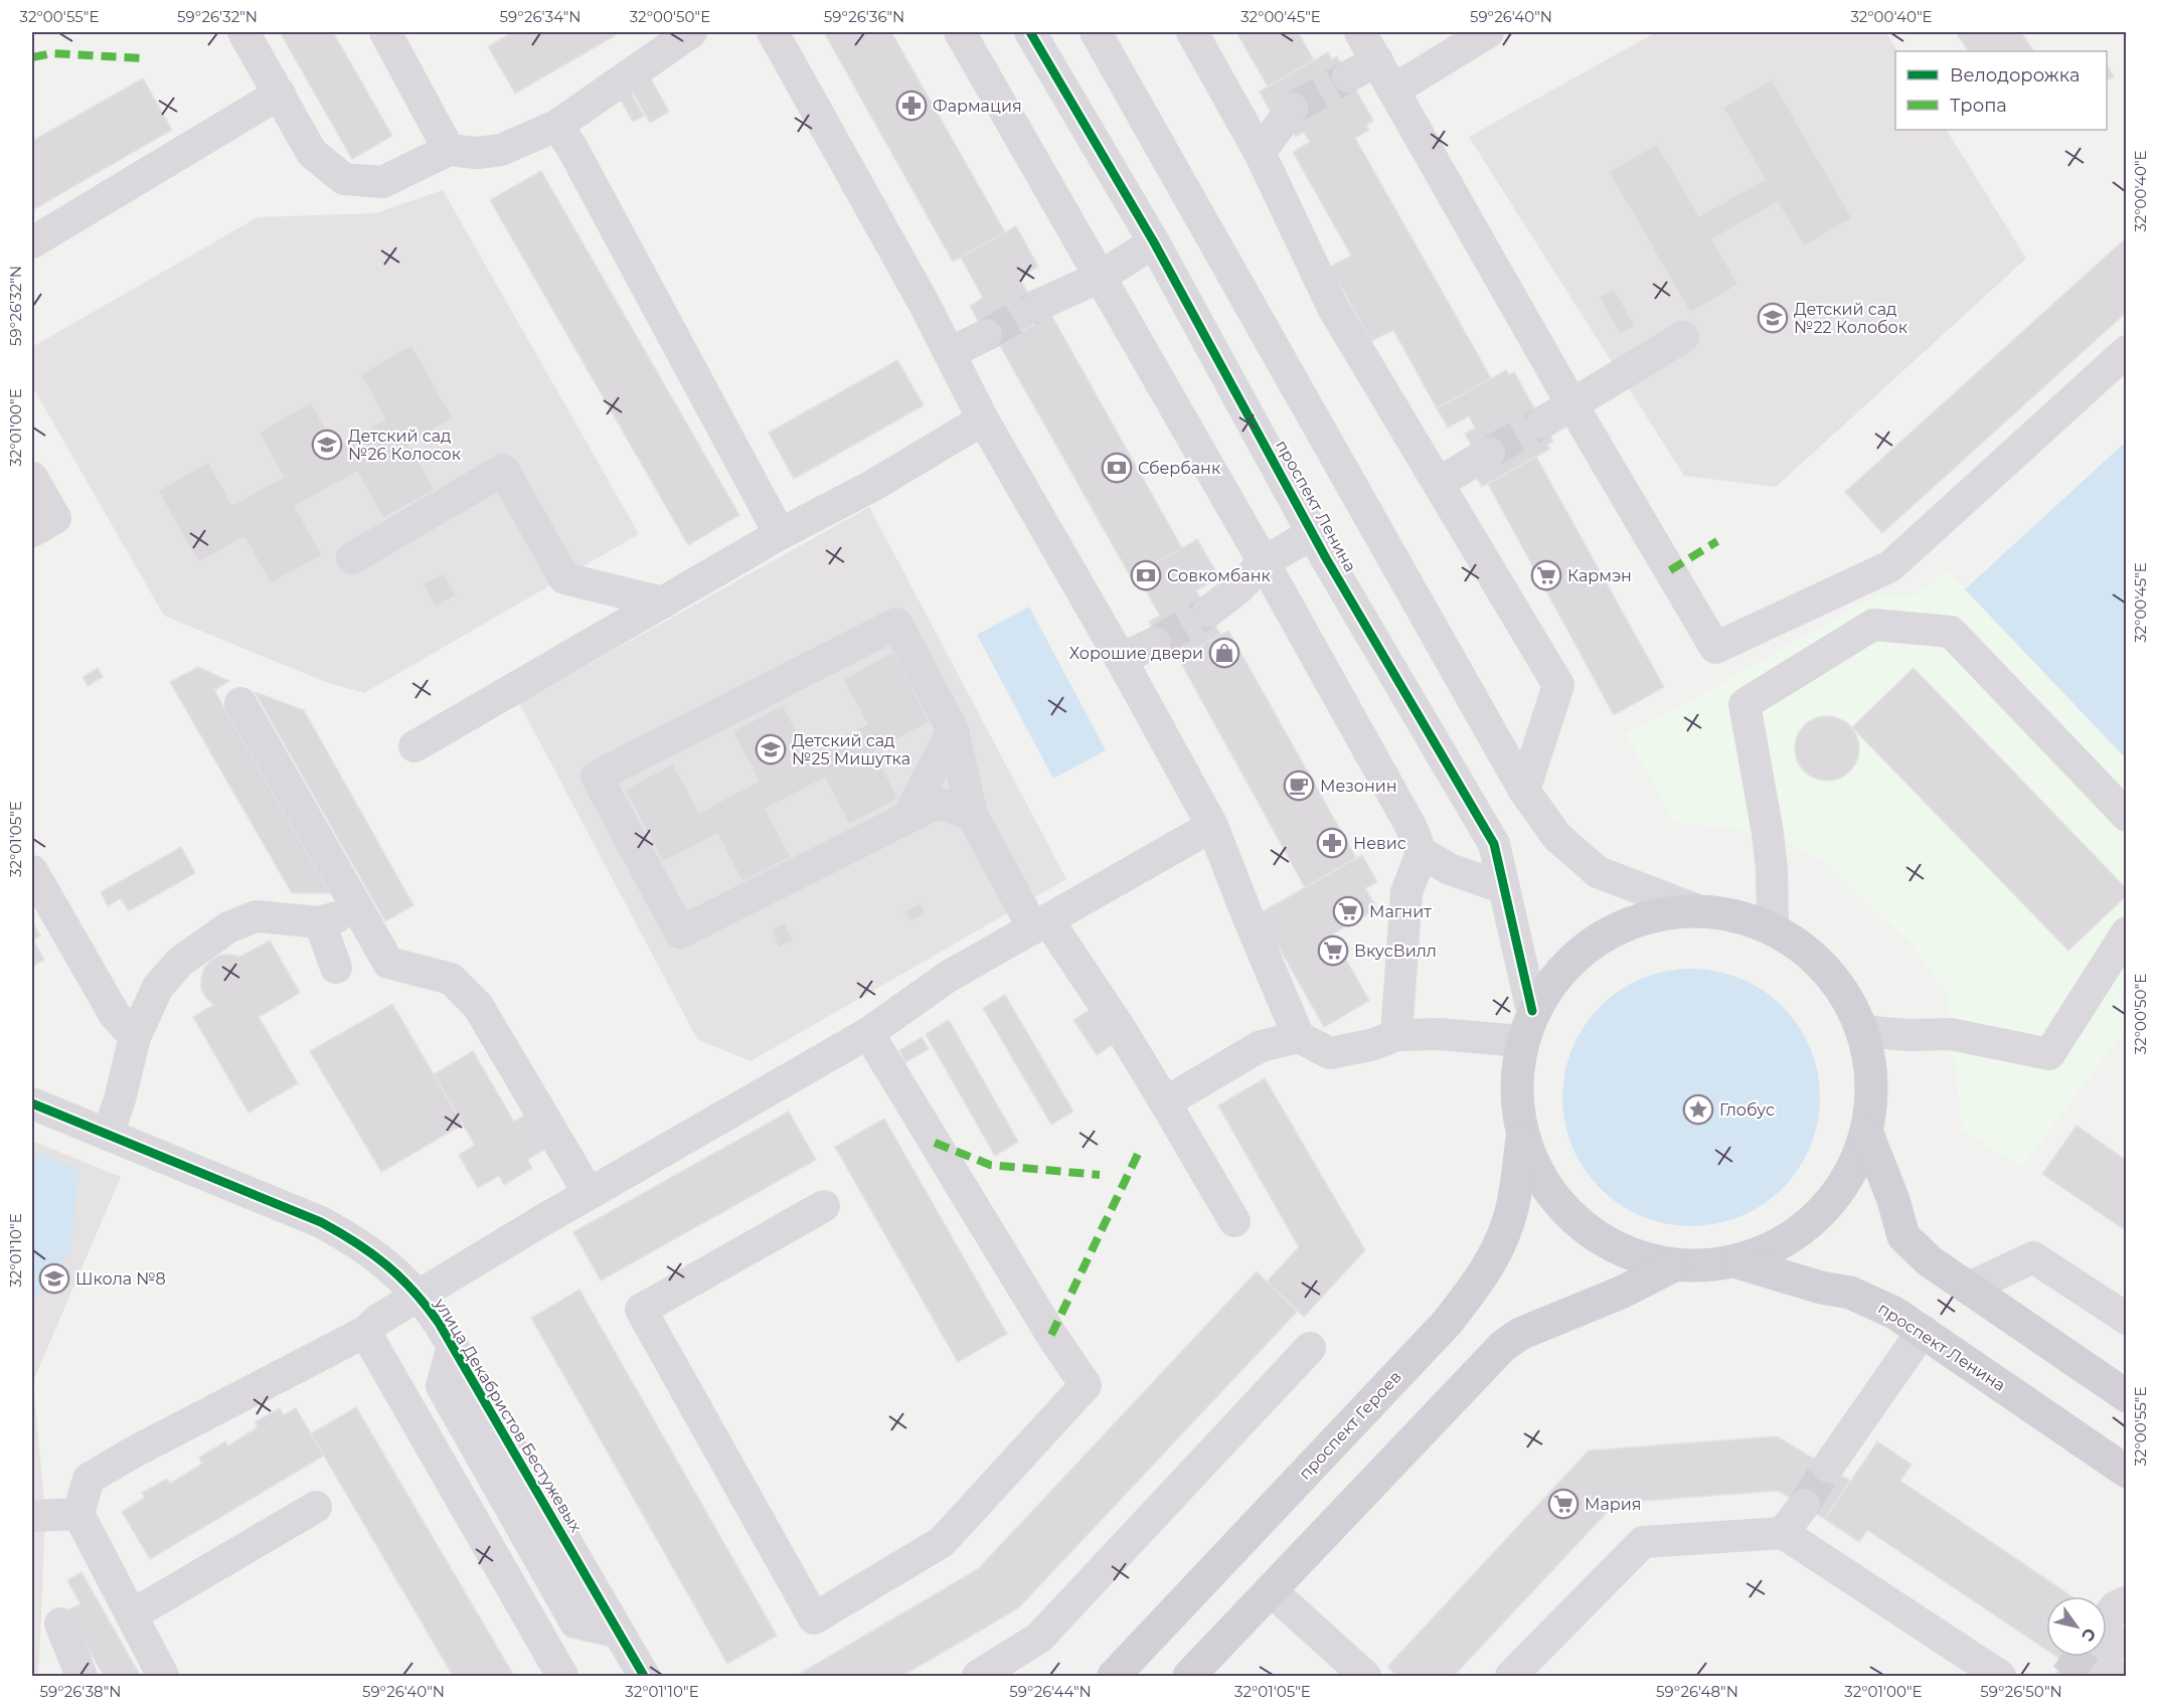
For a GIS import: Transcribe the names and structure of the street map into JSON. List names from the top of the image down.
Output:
{
  "streets": {
    "main road": ["проспект Ленина", "проспект Героев"],
    "street": ["улица Декабристов Бестужевых"]
  },
  "places": {
    "pharmacy": ["Фармация", "Невис"],
    "school or university": [
      "Детский сад №22 Колобок",
      "Детский сад №26 Колосок",
      "Детский сад №25 Мишутка",
      "Школа №8"
    ],
    "bank": ["Сбербанк", "Совкомбанк"],
    "supermarket": [
      "Кармэн",
      "Магнит",
      "ВкусВилл",
      "Мария"
    ],
    "shop": ["Хорошие двери"],
    "cafe": ["Мезонин"],
    "place": ["Глобус"]
  },
  "legend": ["Велодорожка", "Тропа"],
  "north": "bottom right",
  "coordinates": [
    "32°00'55\"E",
    "59°26'32\"N",
    "59°26'34\"N",
    "32°00'50\"E",
    "59°26'36\"N",
    "32°00'45\"E",
    "59°26'40\"N",
    "32°00'40\"E",
    "32°01'00\"E",
    "32°01'05\"E",
    "32°01'10\"E",
    "59°26'38\"N",
    "59°26'44\"N",
    "59°26'48\"N",
    "59°26'50\"N"
  ]
}
